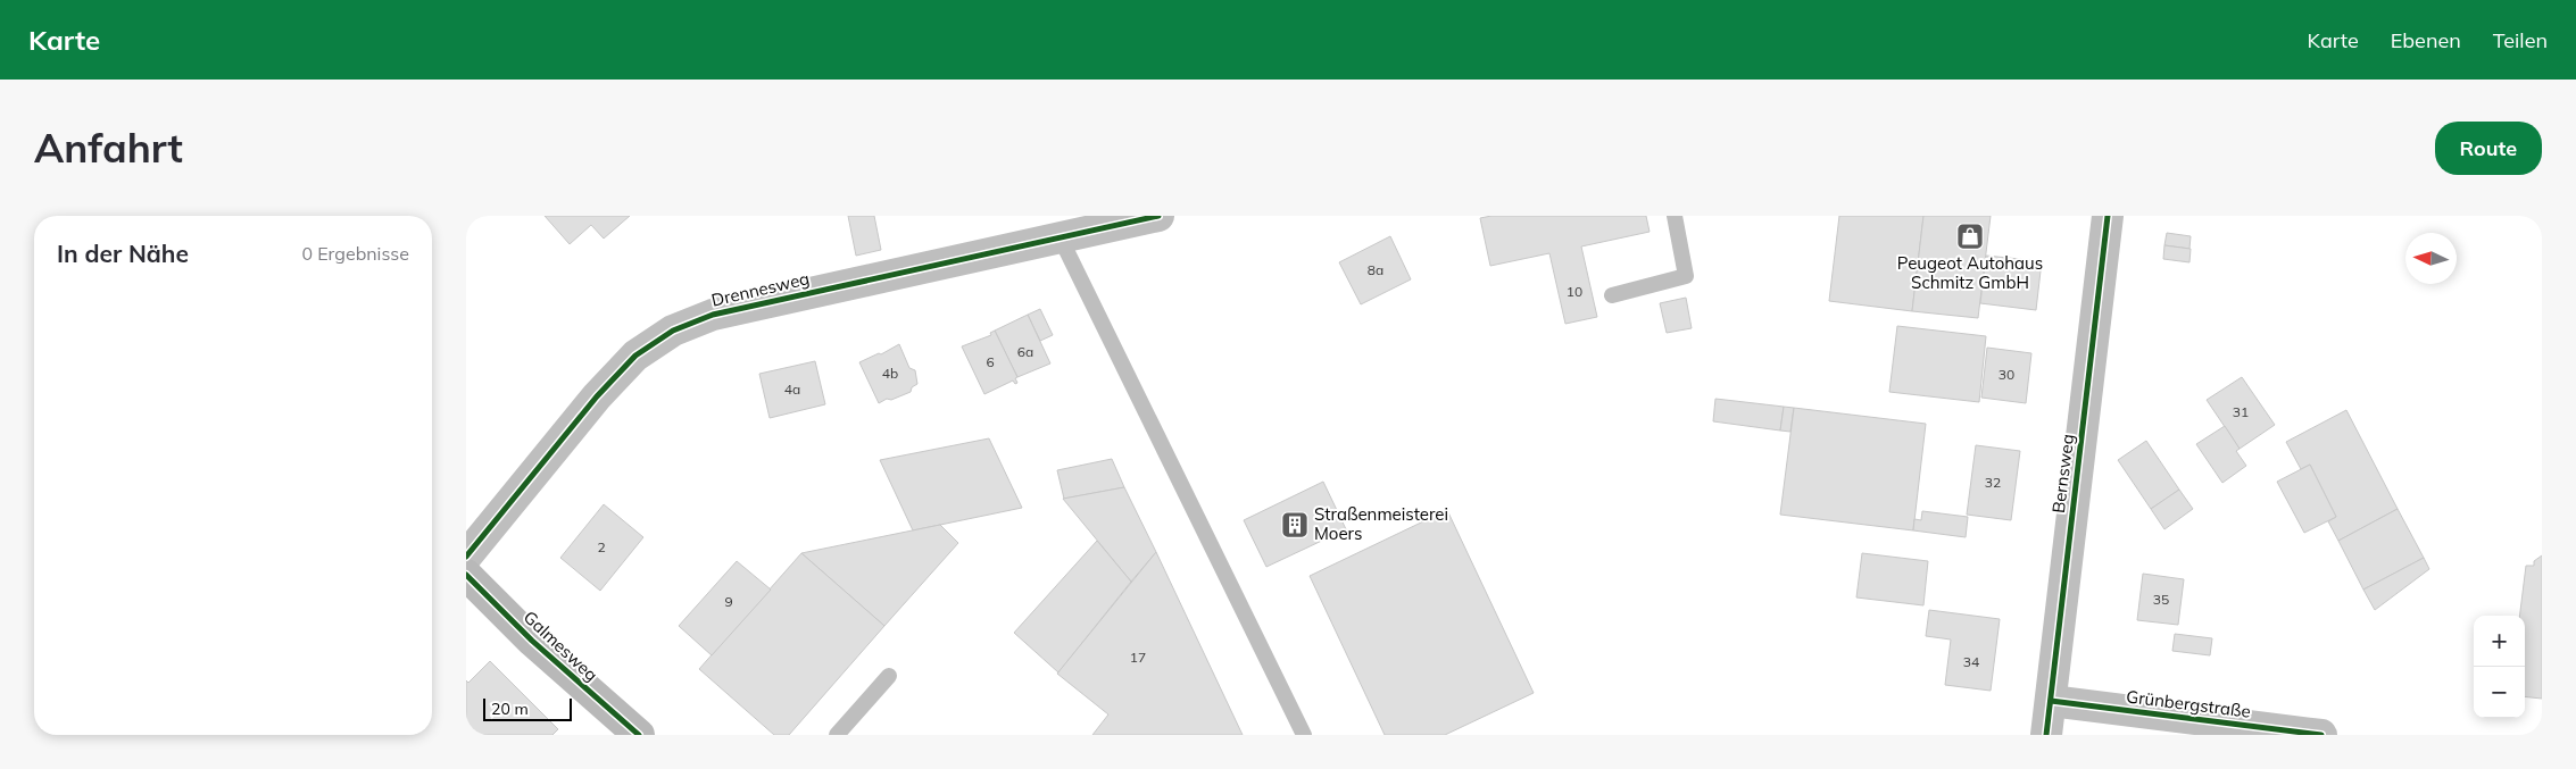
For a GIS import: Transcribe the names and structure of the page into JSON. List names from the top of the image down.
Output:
{
  "streets": {
    "street": [
      "Drennesweg",
      "Bernsweg",
      "Galmesweg",
      "Grünbergstraße"
    ]
  },
  "crossings": [
    ["Bernsweg", "Grünbergstraße"]
  ],
  "places": {
    "shop": ["Peugeot Autohaus Schmitz GmbH"],
    "building": ["Straßenmeisterei Moers"]
  },
  "house_numbers": [
    "8a",
    "10",
    "6a",
    "6",
    "4b",
    "30",
    "4a",
    "31",
    "32",
    "2",
    "35",
    "9",
    "17",
    "34"
  ],
  "scale_bar": "20 m",
  "north": "left",
  "page": {
    "header": "Karte",
    "nav": ["Karte", "Ebenen", "Teilen"],
    "buttons": "Route",
    "title": "Anfahrt",
    "heading": ["In der Nähe", "0 Ergebnisse"],
    "map_buttons": ["+", "−"],
    "scale": "20 m"
  }
}
